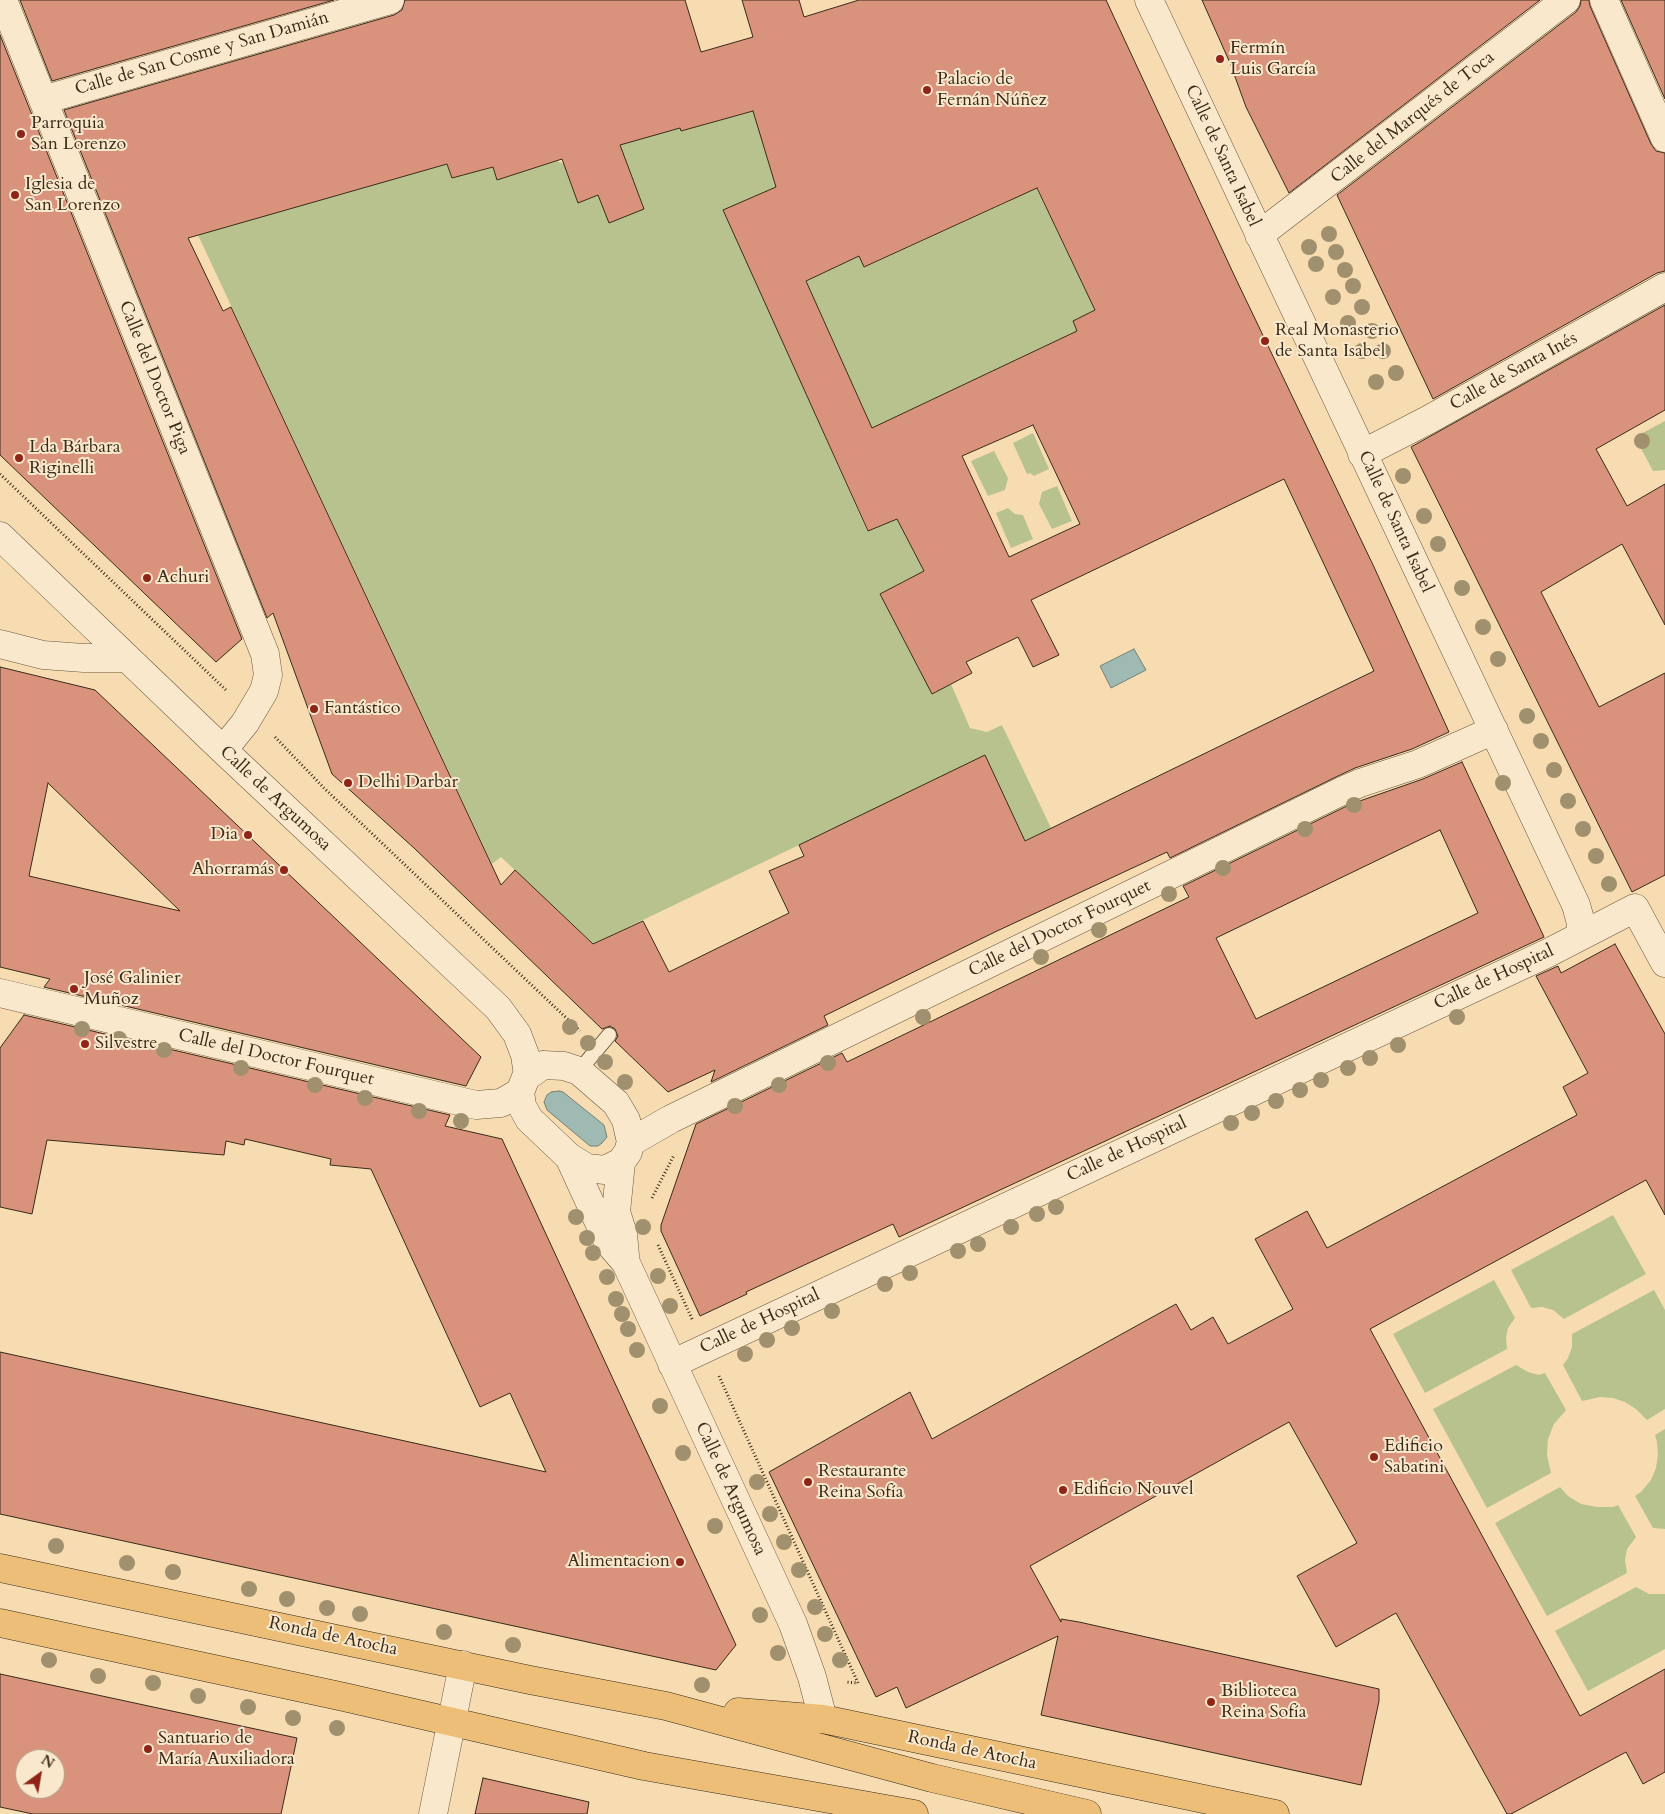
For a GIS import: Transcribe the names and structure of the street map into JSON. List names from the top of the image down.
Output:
{
  "streets": {
    "main road": ["Ronda de Atocha"],
    "street": [
      "Calle de San Cosme y San Damián",
      "Calle del Marqués de Toca",
      "Calle de Santa Isabel",
      "Calle de Santa Inés",
      "Calle del Doctor Piga",
      "Calle de Argumosa",
      "Calle del Doctor Fourquet",
      "Calle de Hospital"
    ]
  },
  "crossings": [
    ["Calle de San Cosme y San Damián", "Calle del Doctor Piga"],
    ["Calle del Marqués de Toca", "Calle de Santa Isabel"],
    ["Calle de Santa Isabel", "Calle de Santa Inés"],
    ["Calle de Santa Isabel", "Calle del Doctor Fourquet"],
    ["Calle de Santa Isabel", "Calle de Hospital"],
    ["Calle del Doctor Piga", "Calle de Argumosa"],
    ["Calle de Argumosa", "Calle del Doctor Fourquet"],
    ["Calle de Argumosa", "Calle de Hospital"],
    ["Calle de Argumosa", "Ronda de Atocha"]
  ],
  "places": [
    "Fermín Luis García",
    "Palacio de Fernán Núñez",
    "Parroquia San Lorenzo",
    "Iglesia de San Lorenzo",
    "Real Monasterio de Santa Isabel",
    "Lda Bárbara Riginelli",
    "Achuri",
    "Fantástico",
    "Delhi Darbar",
    "Dia",
    "Ahorramás",
    "José Galinier Muñoz",
    "Silvestre",
    "Edificio Sabatini",
    "Restaurante Reina Sofía",
    "Edificio Nouvel",
    "Alimentacion",
    "Biblioteca Reina Sofía",
    "Santuario de María Auxiliadora"
  ],
  "north": "top right"
}
